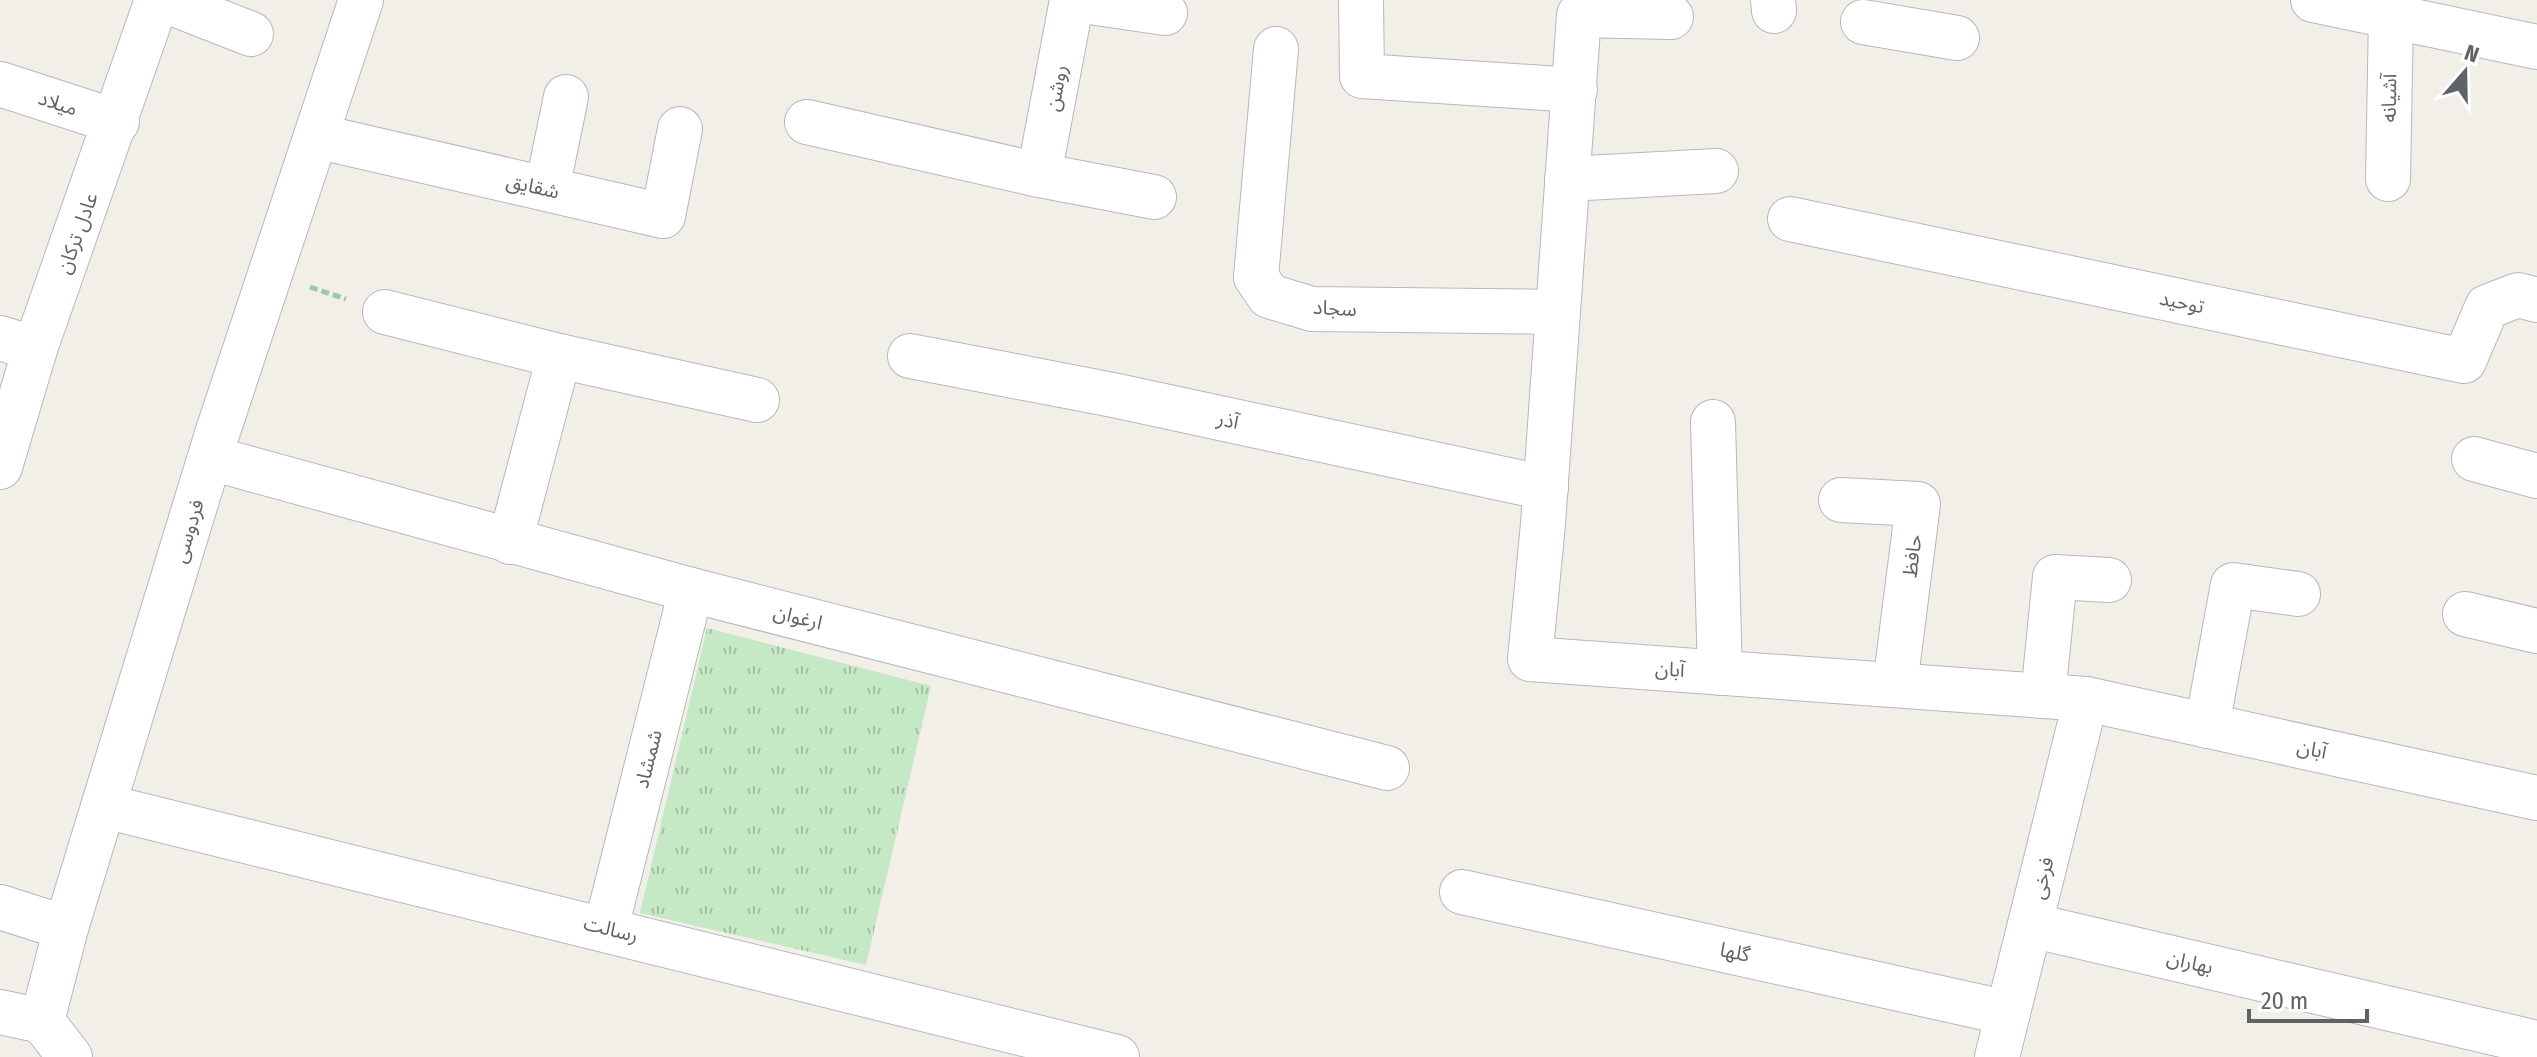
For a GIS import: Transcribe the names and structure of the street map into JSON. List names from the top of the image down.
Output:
{
  "streets": {
    "street": [
      "روشن",
      "آشیانه",
      "میلاد",
      "شقایق",
      "عادل ترکان",
      "توحید",
      "سجاد",
      "آذر",
      "فردوسی",
      "حافظ",
      "ارغوان",
      "آبان",
      "شمشاد",
      "فرخی",
      "رسالت",
      "گلها",
      "بهاران"
    ]
  },
  "crossings": [
    ["میلاد", "عادل ترکان"],
    ["شقایق", "فردوسی"],
    ["سجاد", "آبان"],
    ["آذر", "آبان"],
    ["فردوسی", "ارغوان"],
    ["فردوسی", "رسالت"],
    ["حافظ", "آبان"],
    ["ارغوان", "شمشاد"],
    ["آبان", "فرخی"],
    ["شمشاد", "رسالت"],
    ["فرخی", "گلها"],
    ["فرخی", "بهاران"]
  ],
  "scale_bar": "20 m",
  "north": "top"
}
